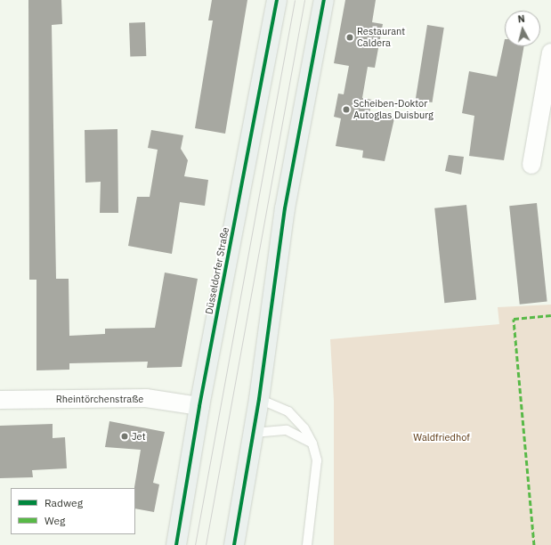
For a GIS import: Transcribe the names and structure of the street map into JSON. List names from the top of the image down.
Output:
{
  "streets": {
    "main road": ["Düsseldorfer Straße"],
    "street": ["Rheintörchenstraße"]
  },
  "crossings": [
    ["Düsseldorfer Straße", "Rheintörchenstraße"]
  ],
  "parks": ["Waldfriedhof"],
  "places": ["Restaurant Caldera", "Scheiben-Doktor Autoglas Duisburg", "Jet"],
  "legend": ["Radweg", "Weg"],
  "north": "top"
}
